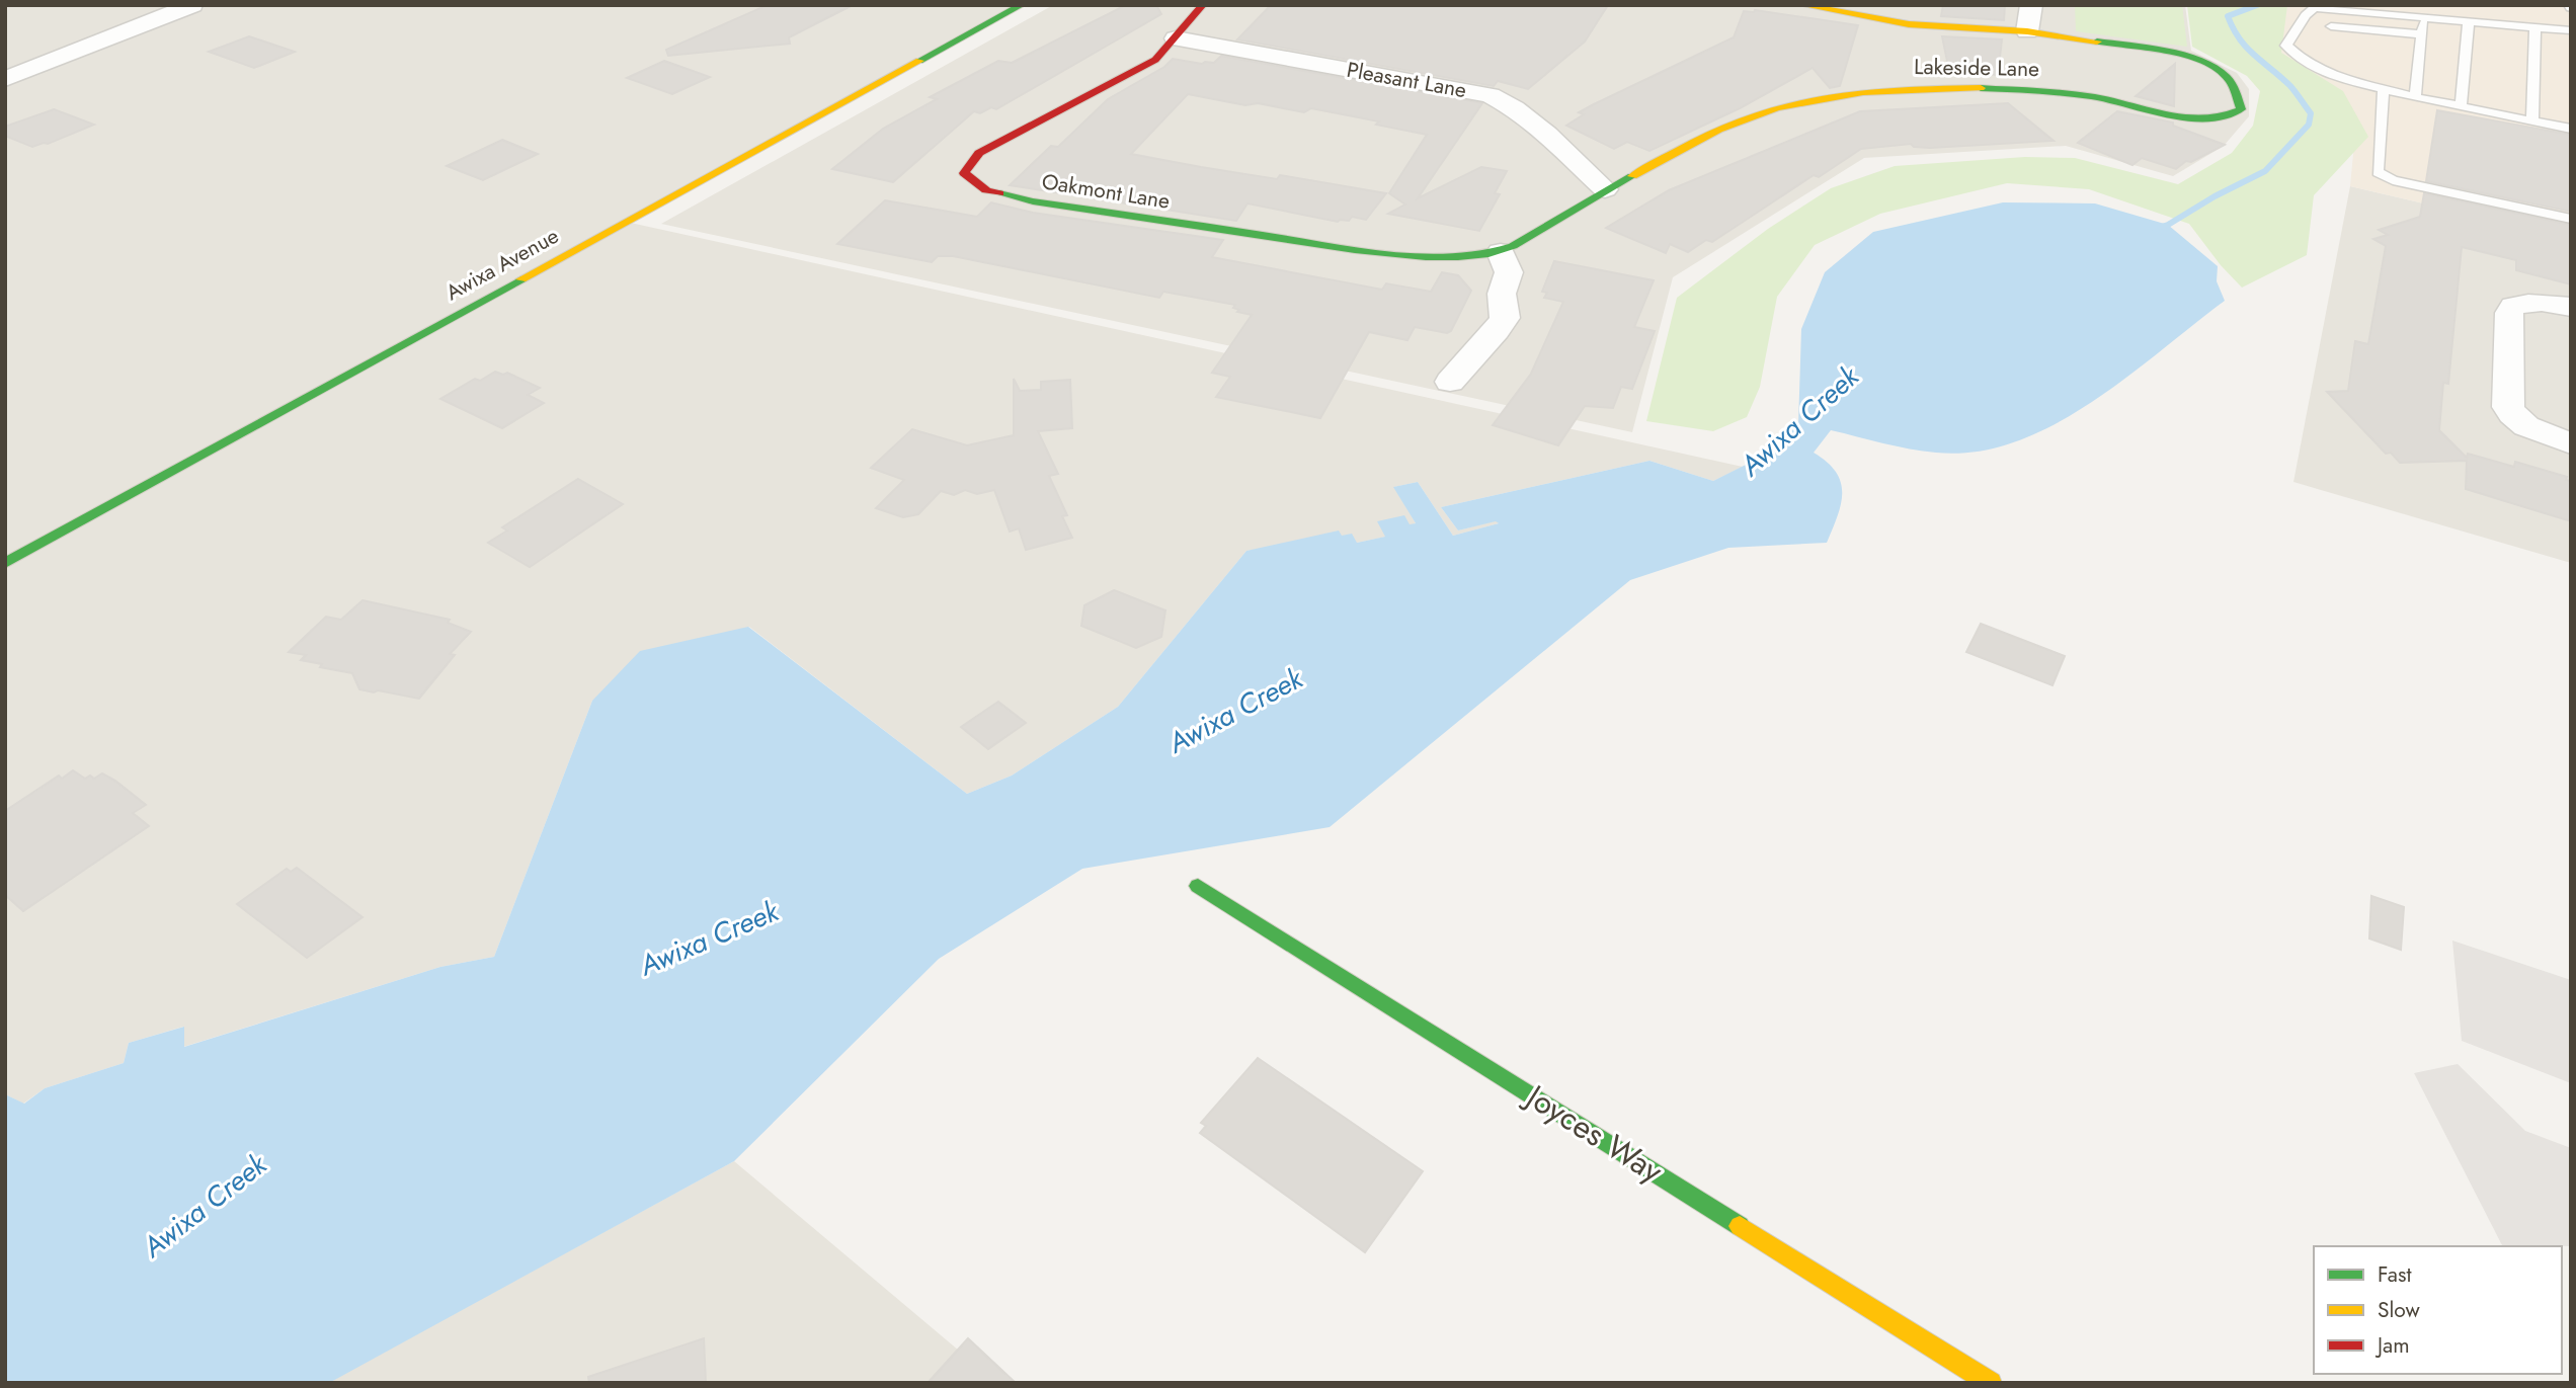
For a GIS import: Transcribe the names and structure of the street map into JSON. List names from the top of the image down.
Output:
{
  "streets": {
    "street": [
      "Lakeside Lane",
      "Pleasant Lane",
      "Oakmont Lane",
      "Awixa Avenue",
      "Joyces Way"
    ]
  },
  "crossings": [
    ["Lakeside Lane", "Pleasant Lane"],
    ["Lakeside Lane", "Oakmont Lane"],
    ["Pleasant Lane", "Oakmont Lane"]
  ],
  "water": ["Awixa Creek"],
  "legend": ["Fast", "Slow", "Jam"]
}
